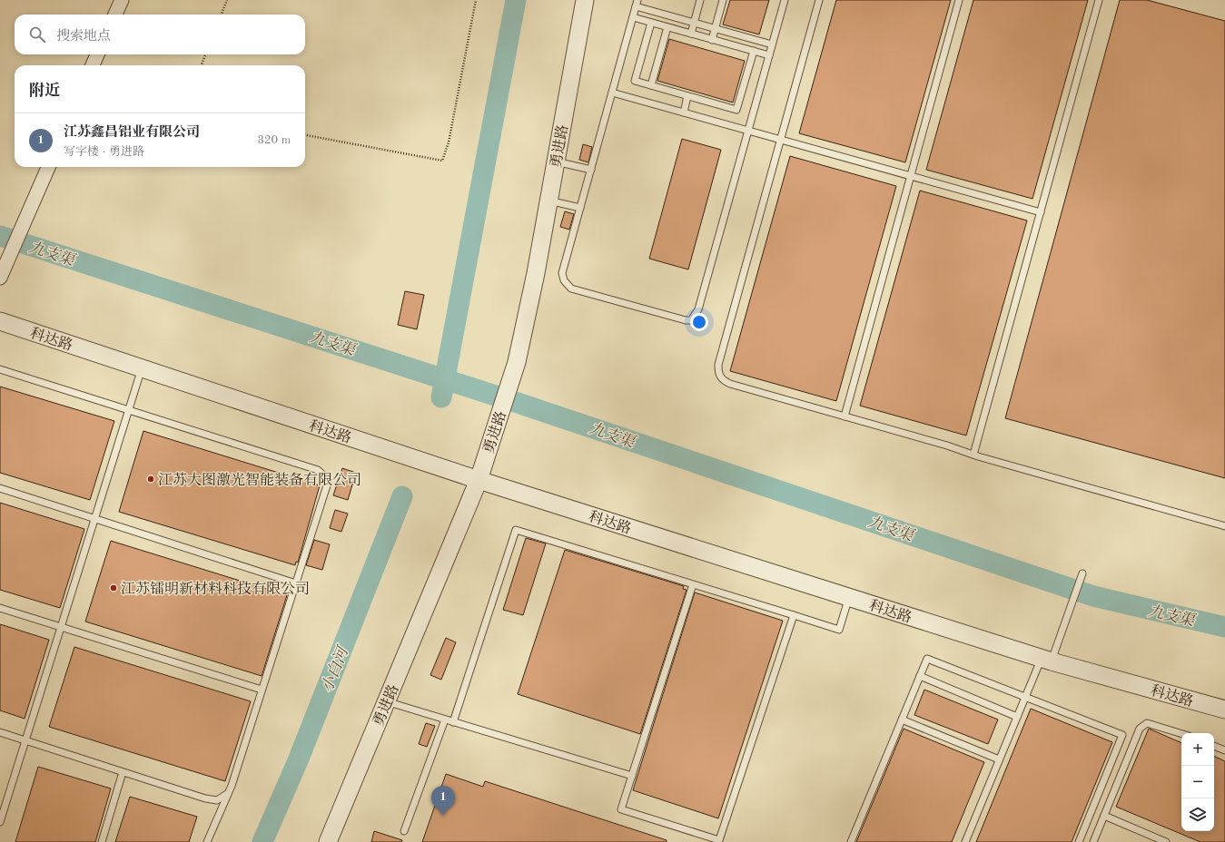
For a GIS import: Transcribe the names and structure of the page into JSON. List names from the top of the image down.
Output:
{
  "streets": {
    "street": ["勇进路", "科达路"]
  },
  "crossings": [
    ["勇进路", "科达路"]
  ],
  "water": ["九支渠", "小白河"],
  "places": ["江苏大图激光智能装备有限公司", "江苏镭明新材料科技有限公司"],
  "page": {
    "search": "搜索地点",
    "heading": "附近",
    "list": [
      {
        "mark": "1",
        "name": "江苏鑫昌铝业有限公司",
        "note": "写字楼 · 勇进路",
        "value": "320 m"
      }
    ],
    "map_buttons": ["+", "−"],
    "pins": "1"
  }
}
